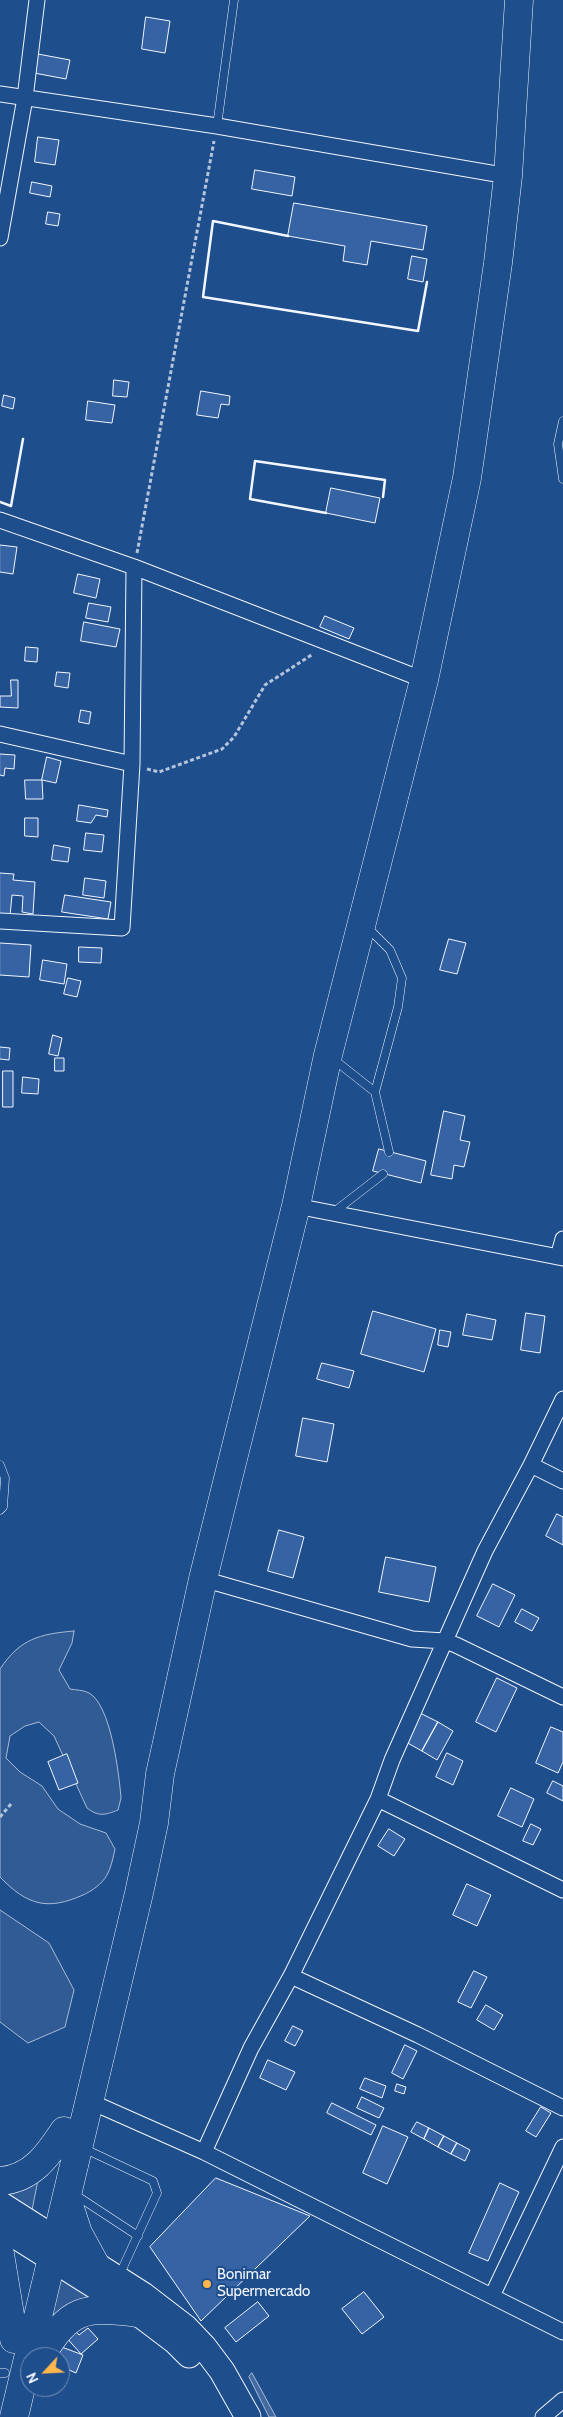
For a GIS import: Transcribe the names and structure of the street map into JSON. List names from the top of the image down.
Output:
{
  "places": ["Bonimar Supermercado"],
  "north": "bottom left"
}
